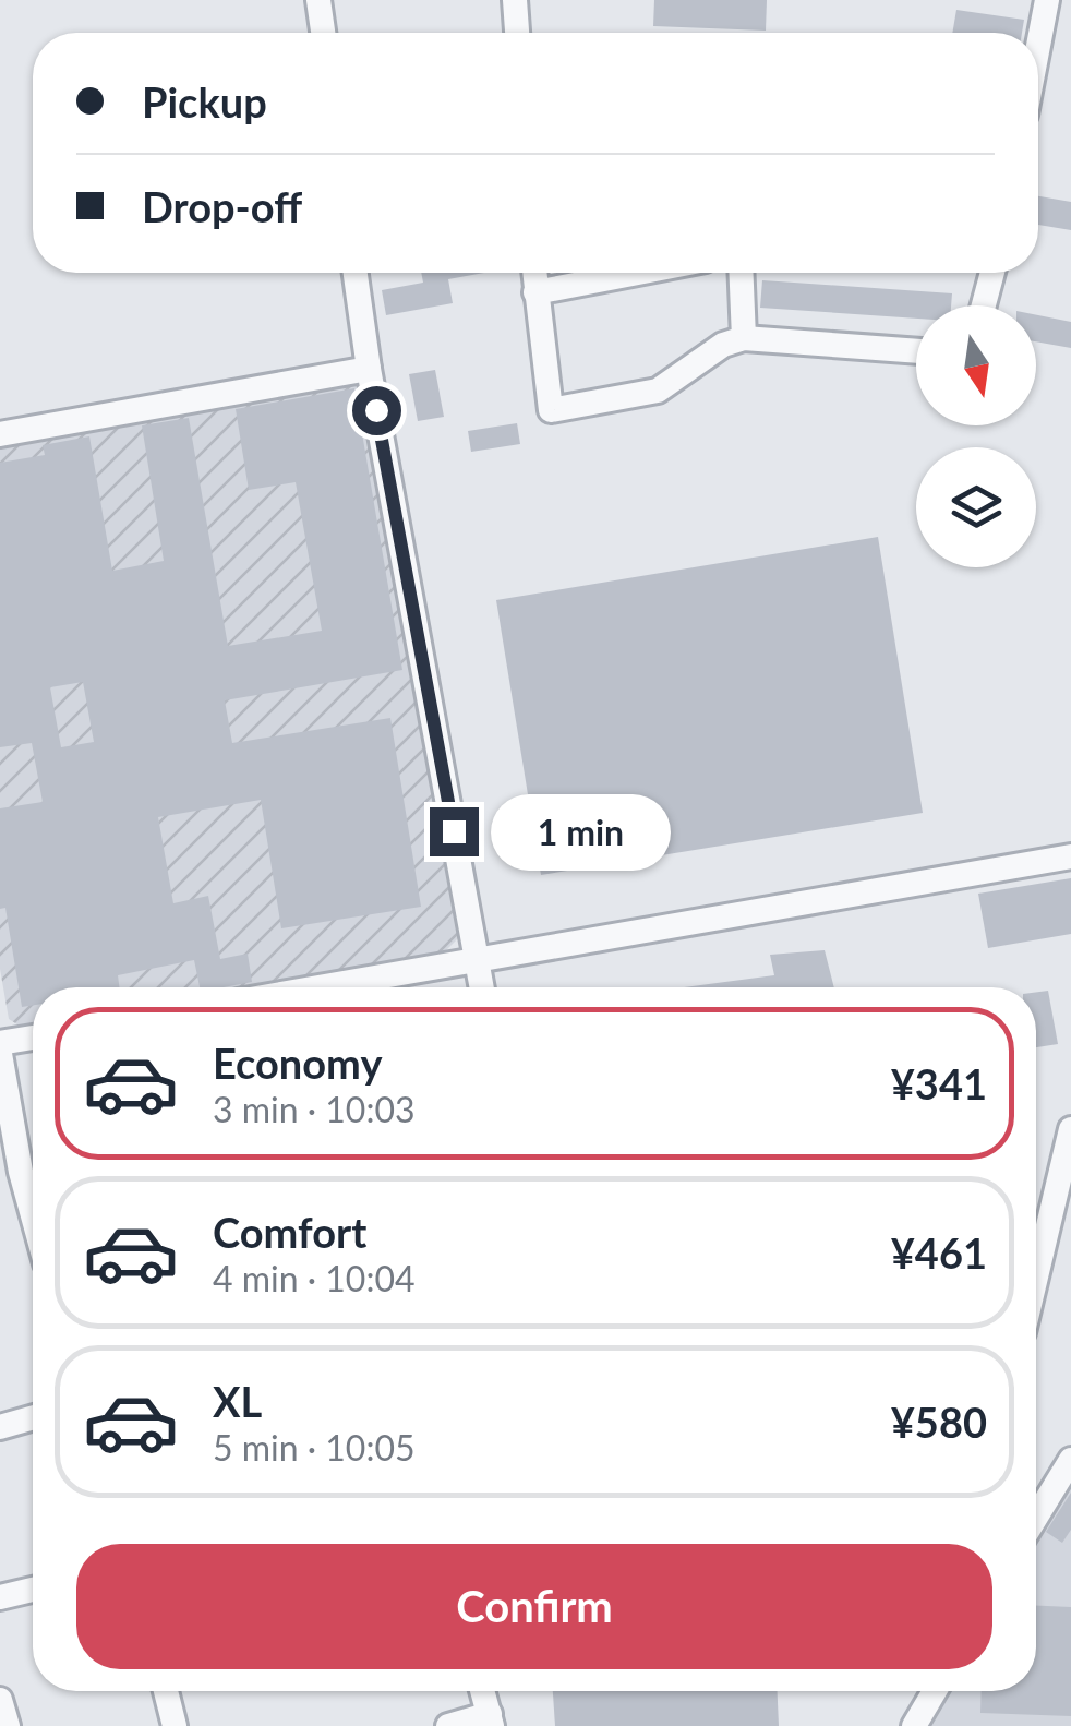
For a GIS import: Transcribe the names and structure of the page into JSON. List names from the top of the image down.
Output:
{
  "north": "bottom",
  "page": {
    "banner": ["Pickup", "Drop-off"],
    "bubble": "1 min",
    "list": [
      {
        "name": "Economy",
        "note": "3 min · 10:03",
        "value": "¥341"
      },
      {
        "name": "Comfort",
        "note": "4 min · 10:04",
        "value": "¥461"
      },
      {
        "name": "XL",
        "note": "5 min · 10:05",
        "value": "¥580"
      }
    ],
    "buttons": "Confirm"
  }
}
